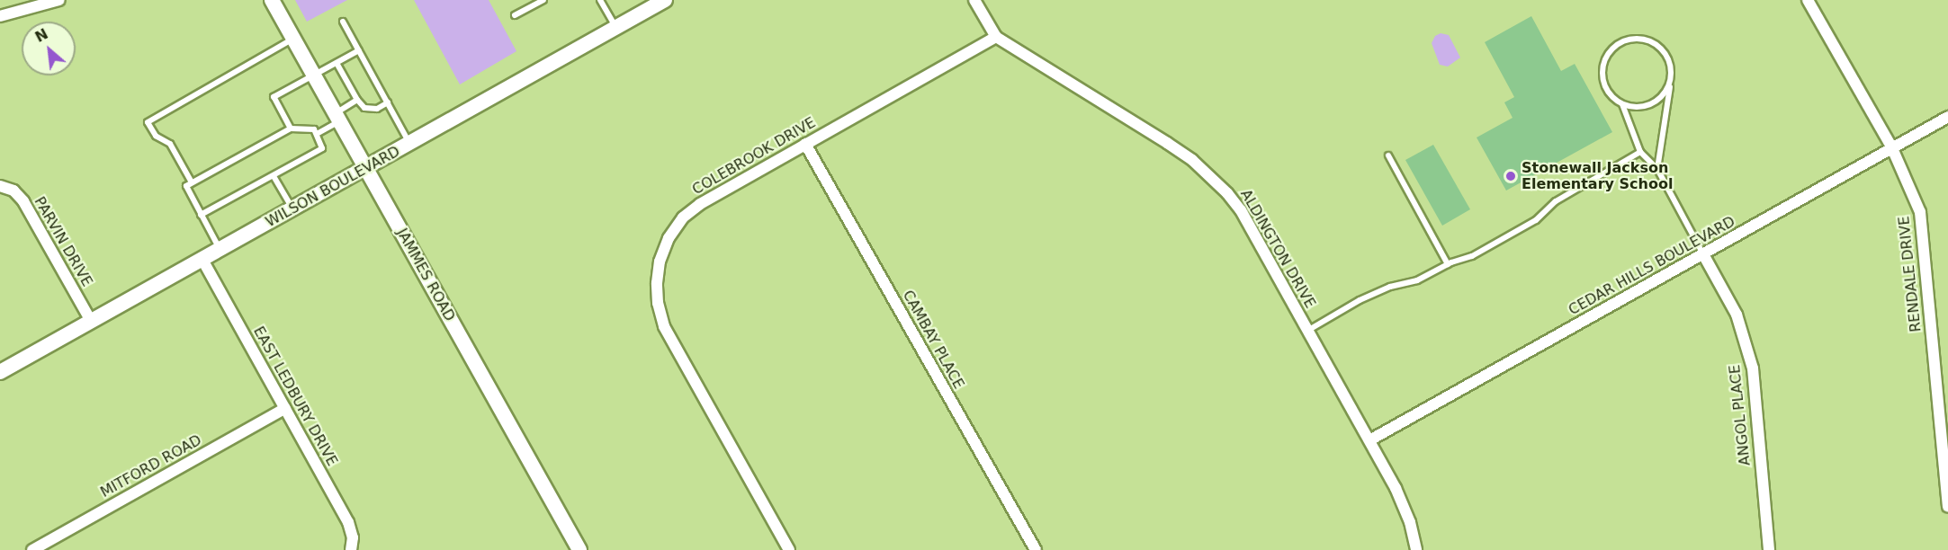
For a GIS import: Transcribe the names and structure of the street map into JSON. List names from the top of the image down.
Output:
{
  "streets": {
    "main road": ["WILSON BOULEVARD", "JAMMES ROAD"],
    "street": [
      "COLEBROOK DRIVE",
      "PARVIN DRIVE",
      "ALDINGTON DRIVE",
      "CEDAR HILLS BOULEVARD",
      "RENDALE DRIVE",
      "CAMBAY PLACE",
      "EAST LEDBURY DRIVE",
      "ANGOL PLACE",
      "MITFORD ROAD"
    ]
  },
  "crossings": [
    ["COLEBROOK DRIVE", "ALDINGTON DRIVE"],
    ["COLEBROOK DRIVE", "CAMBAY PLACE"],
    ["WILSON BOULEVARD", "PARVIN DRIVE"],
    ["WILSON BOULEVARD", "JAMMES ROAD"],
    ["WILSON BOULEVARD", "EAST LEDBURY DRIVE"],
    ["ALDINGTON DRIVE", "CEDAR HILLS BOULEVARD"],
    ["CEDAR HILLS BOULEVARD", "RENDALE DRIVE"],
    ["CEDAR HILLS BOULEVARD", "ANGOL PLACE"],
    ["EAST LEDBURY DRIVE", "MITFORD ROAD"]
  ],
  "places": ["Stonewall Jackson Elementary School"],
  "north": "top left"
}
